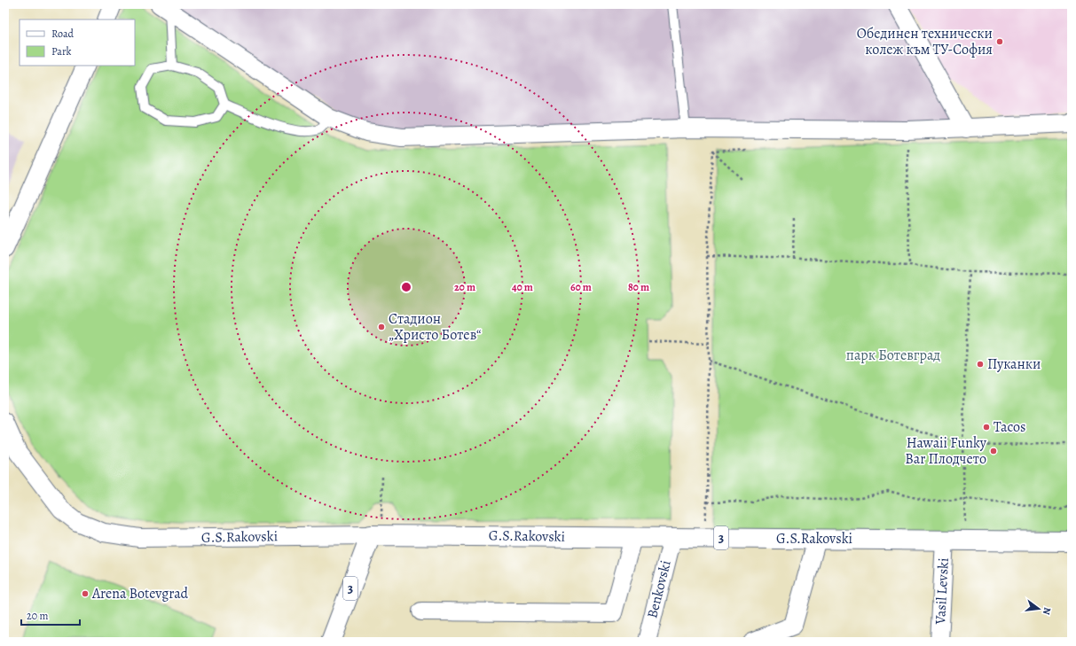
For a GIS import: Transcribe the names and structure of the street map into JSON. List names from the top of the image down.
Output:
{
  "streets": {
    "main road": ["G.S.Rakovski", "3"],
    "street": ["Benkovski", "Vasil Levski"]
  },
  "crossings": [
    ["G.S.Rakovski", "3"],
    ["G.S.Rakovski", "Benkovski"],
    ["G.S.Rakovski", "Vasil Levski"]
  ],
  "parks": ["парк Ботевград"],
  "places": [
    "Обединен технически колеж към ТУ-София",
    "Стадион „Христо Ботев“",
    "Пуканки",
    "Tacos",
    "Hawaii Funky Bar Плодчето",
    "Arena Botevgrad"
  ],
  "legend": ["Road", "Park"],
  "scale_bar": "20 m",
  "north": "right",
  "rings": [
    "20 m",
    "40 m",
    "60 m",
    "80 m"
  ]
}
